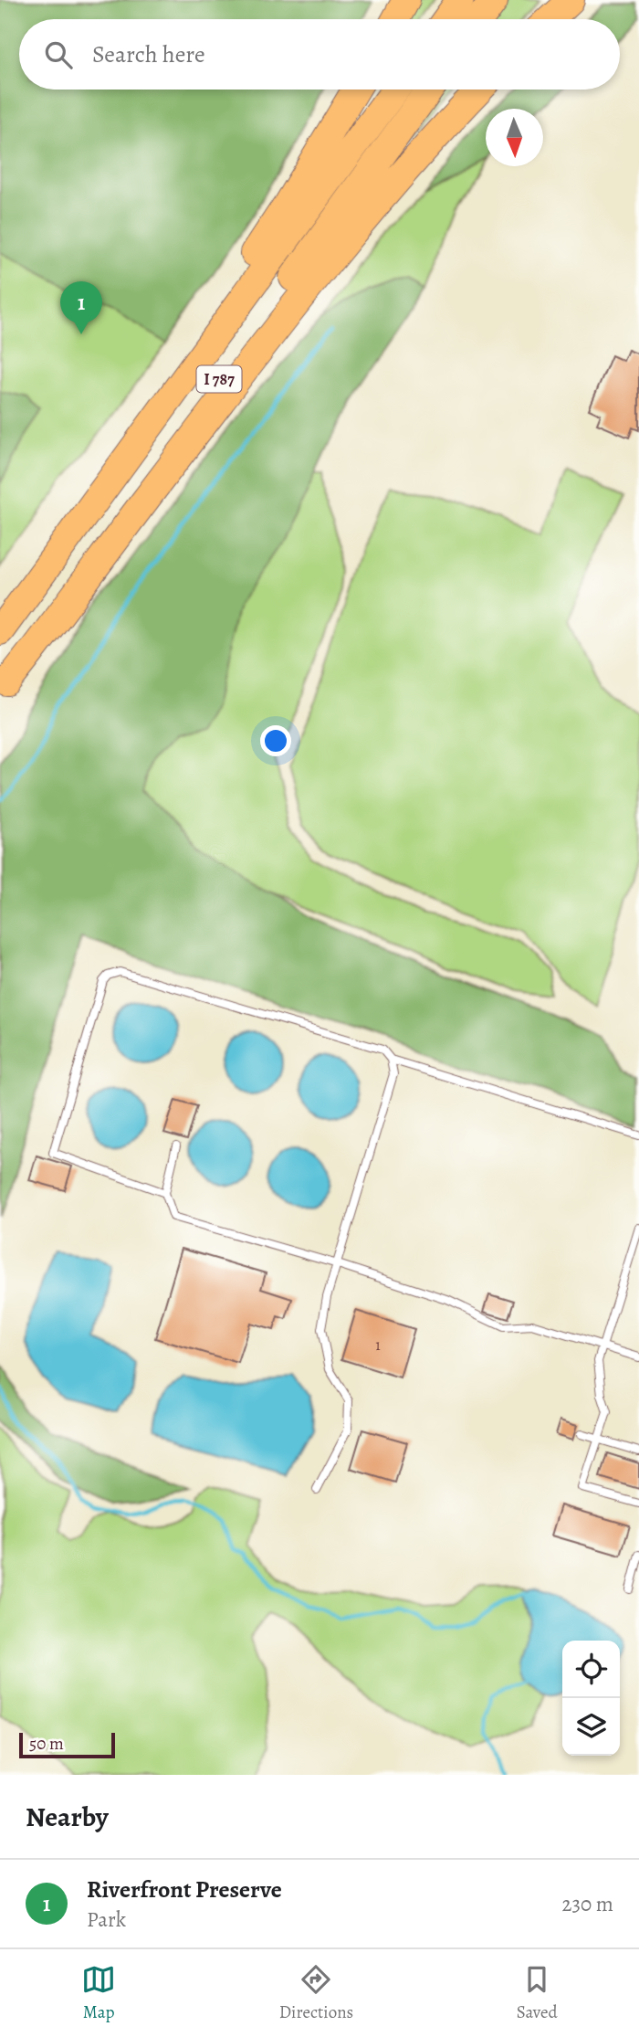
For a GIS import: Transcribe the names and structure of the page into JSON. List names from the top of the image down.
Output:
{
  "streets": {
    "highway": ["I 787"]
  },
  "house_numbers": ["1"],
  "scale_bar": "50 m",
  "north": "bottom",
  "page": {
    "search": "Search here",
    "pins": "1",
    "scale": "50 m",
    "heading": "Nearby",
    "list": [
      {
        "mark": "1",
        "name": "Riverfront Preserve",
        "note": "Park",
        "value": "230 m"
      }
    ],
    "nav": ["Map", "Directions", "Saved"]
  }
}
